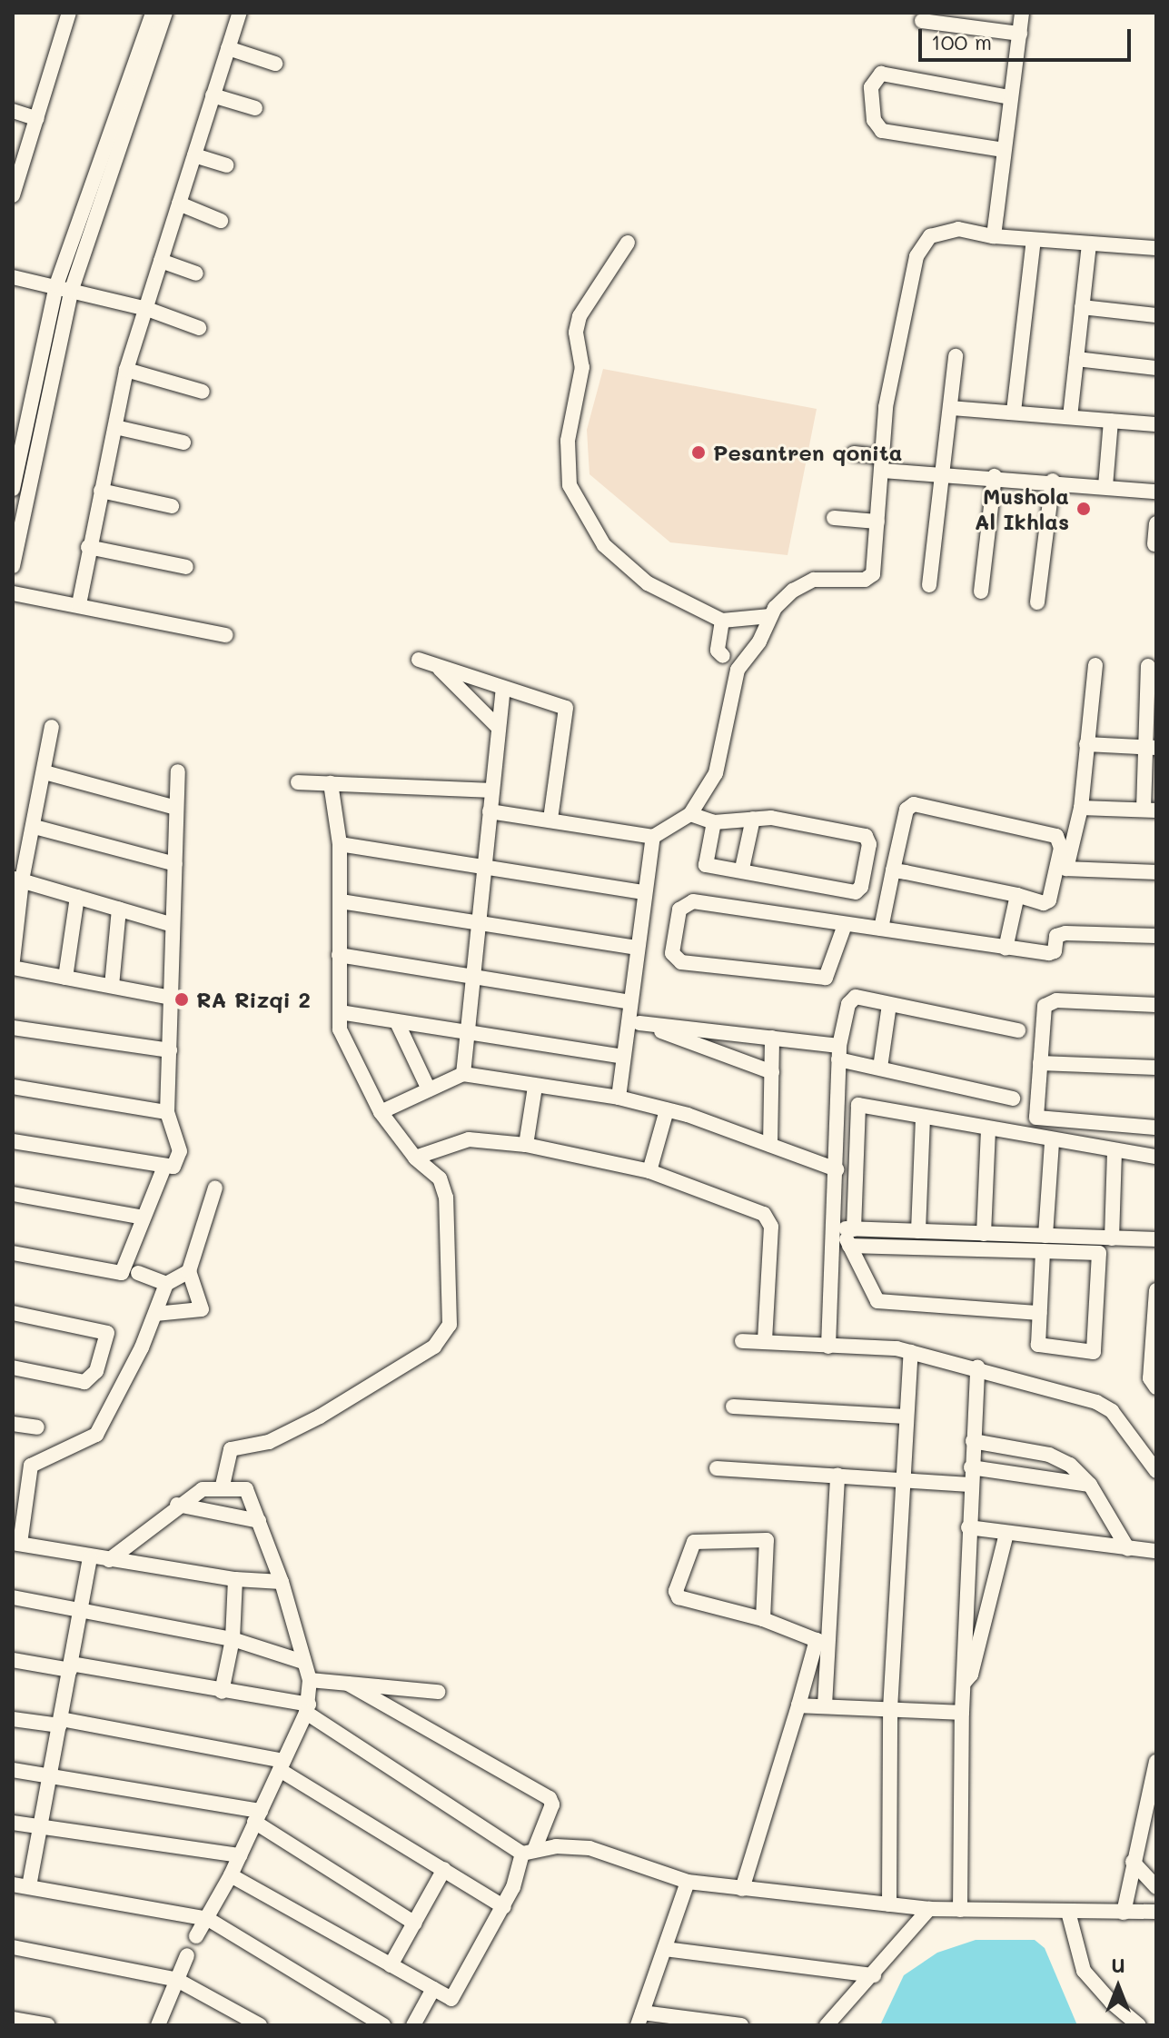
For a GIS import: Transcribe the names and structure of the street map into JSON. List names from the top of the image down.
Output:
{
  "places": ["Pesantren qonita", "Mushola Al Ikhlas", "RA Rizqi 2"],
  "scale_bar": "100 m",
  "north": "top"
}
